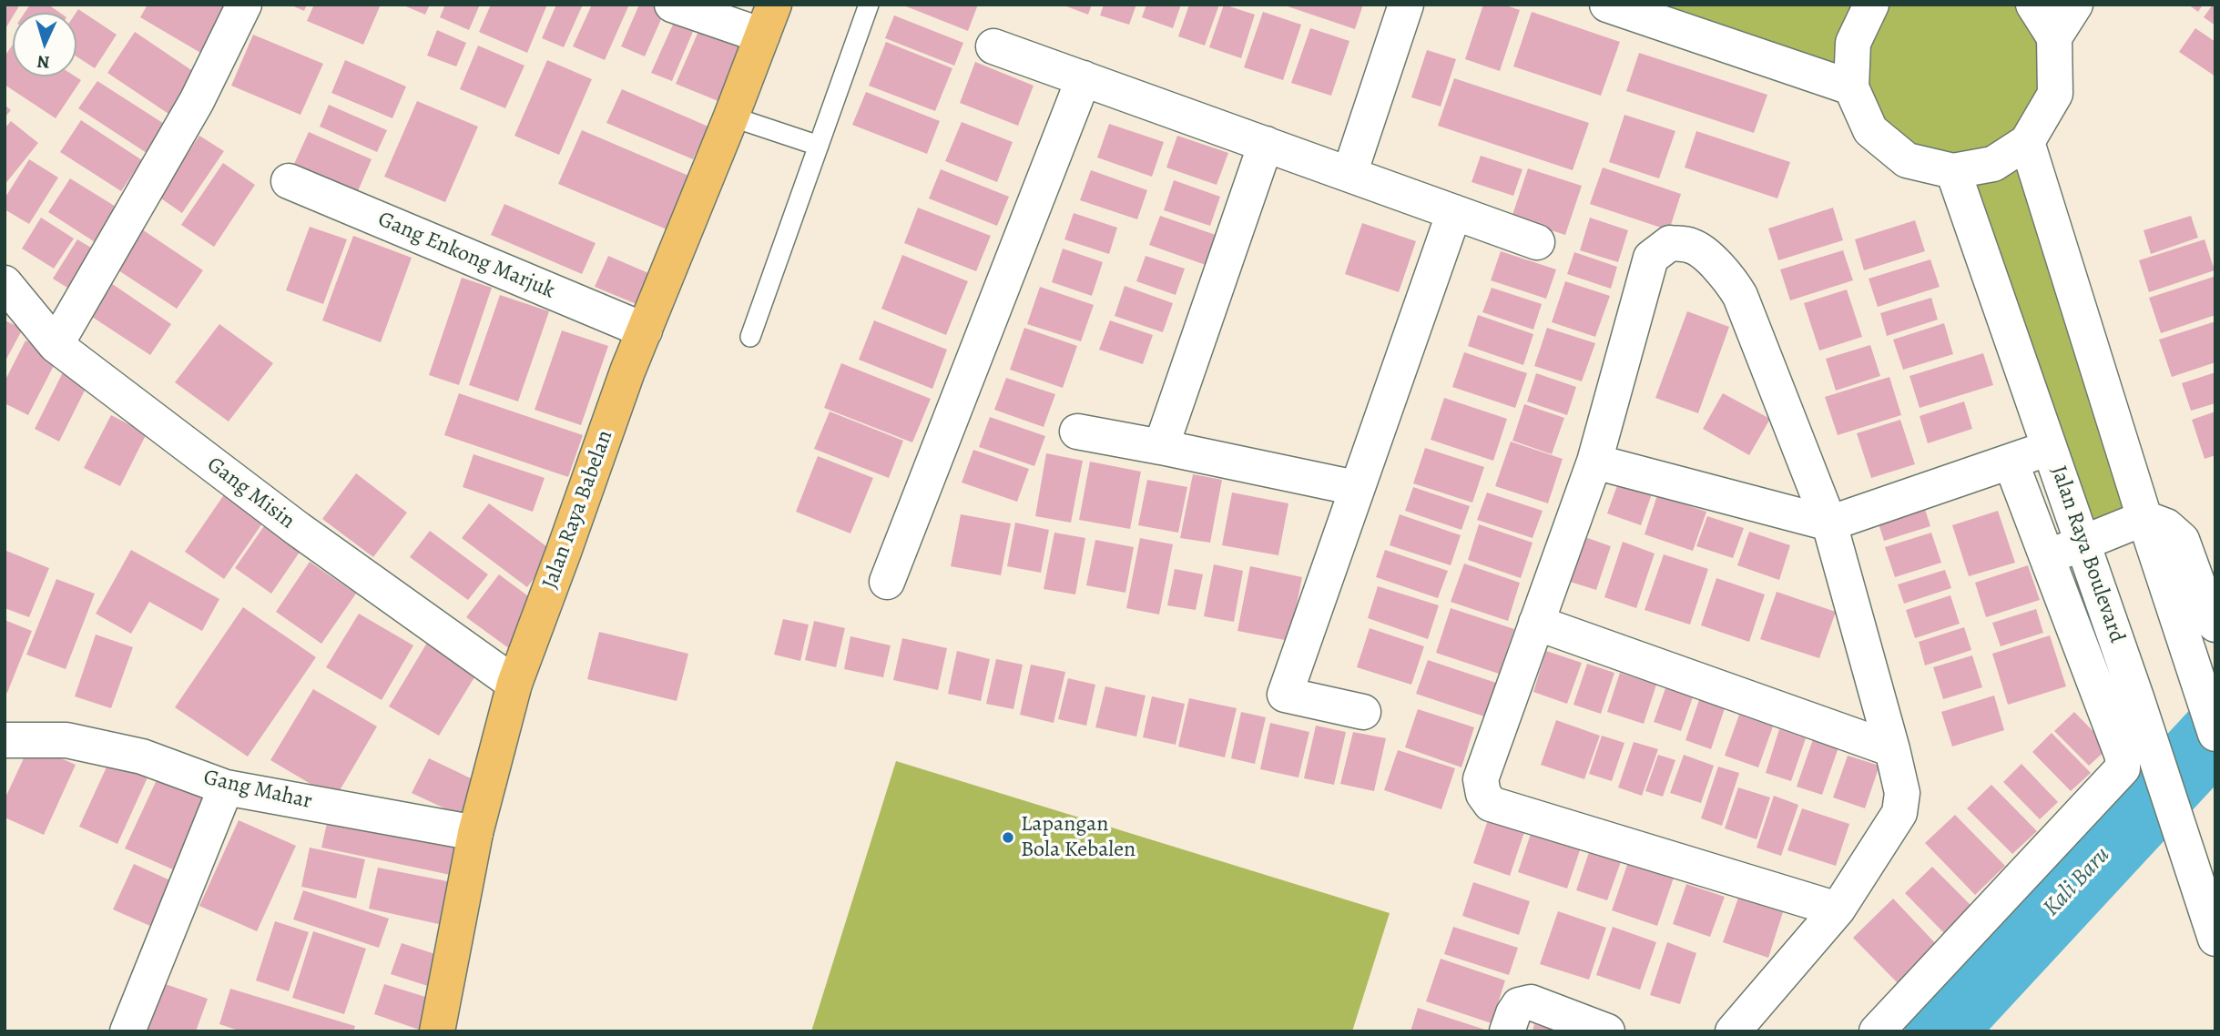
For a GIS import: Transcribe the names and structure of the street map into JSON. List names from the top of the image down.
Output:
{
  "streets": {
    "main road": ["Jalan Raya Babelan"],
    "street": [
      "Gang Enkong Marjuk",
      "Gang Misin",
      "Jalan Raya Boulevard",
      "Gang Mahar"
    ]
  },
  "crossings": [
    ["Gang Enkong Marjuk", "Jalan Raya Babelan"],
    ["Gang Misin", "Jalan Raya Babelan"],
    ["Jalan Raya Babelan", "Gang Mahar"]
  ],
  "water": ["Kali Baru"],
  "places": ["Lapangan Bola Kebalen"],
  "north": "bottom"
}
